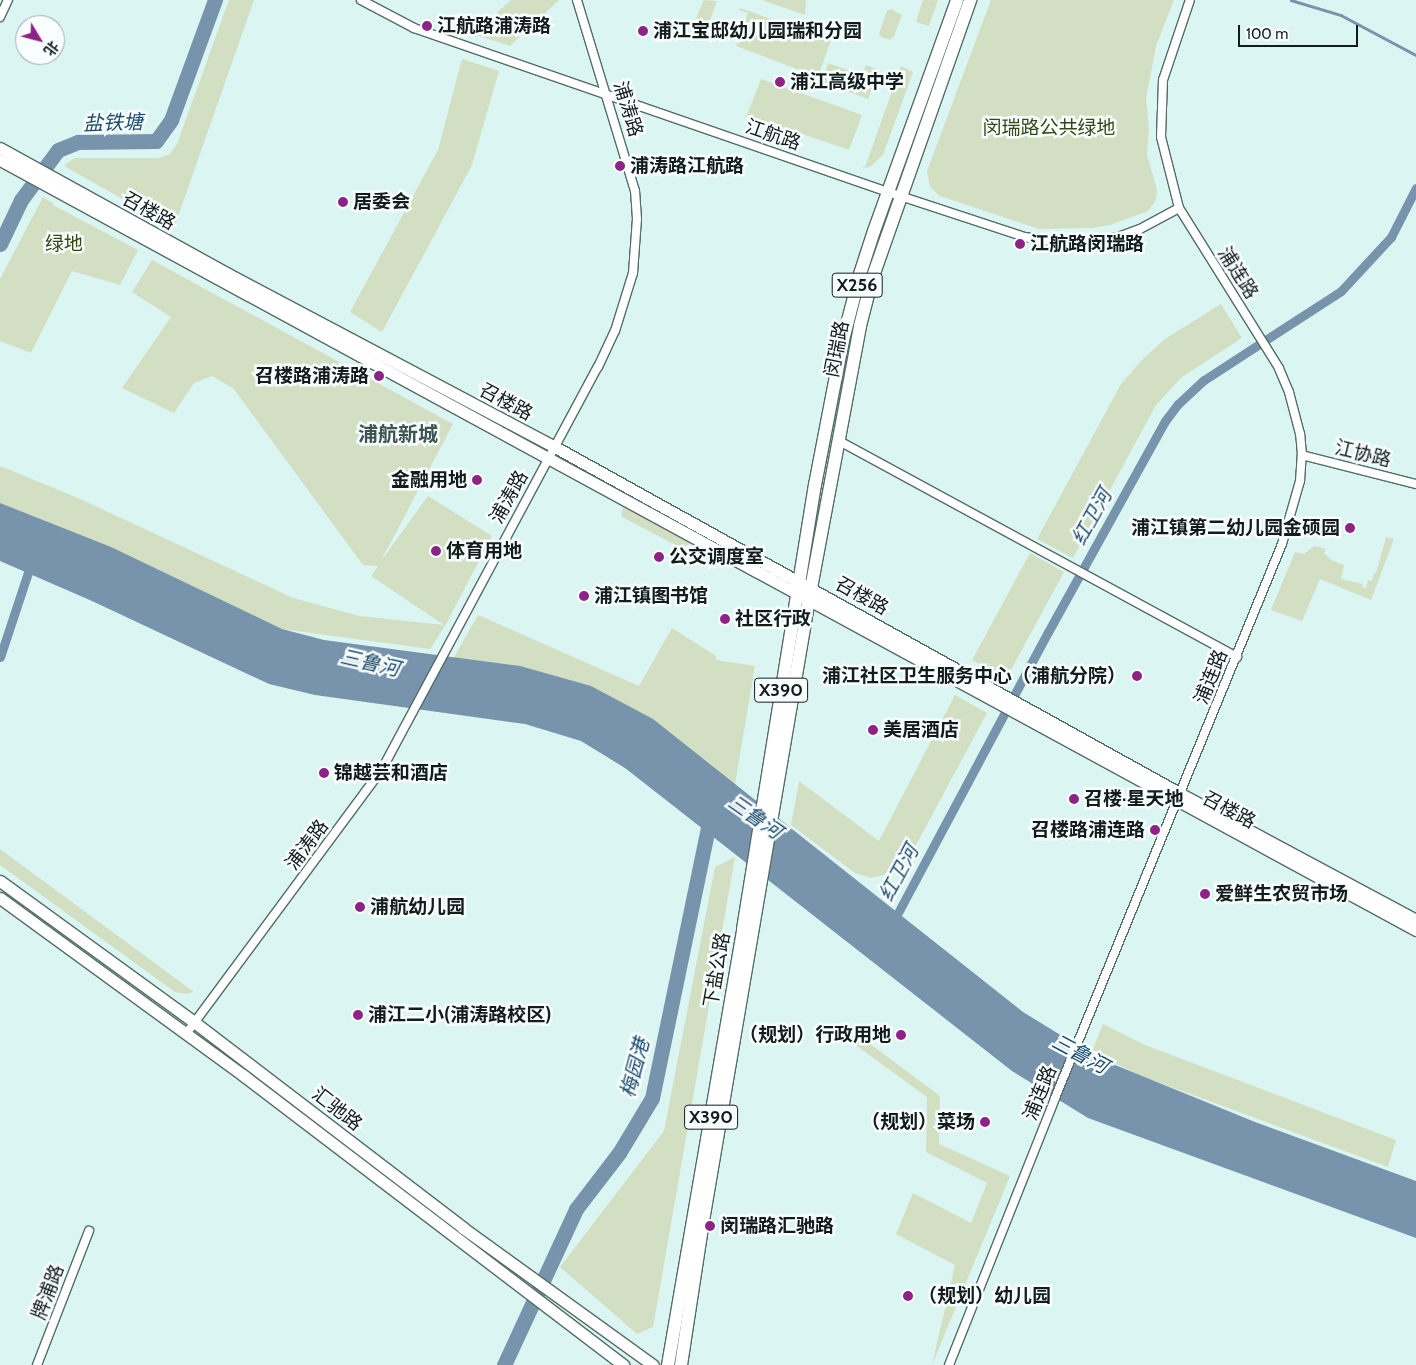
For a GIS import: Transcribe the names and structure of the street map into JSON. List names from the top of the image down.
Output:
{
  "streets": {
    "main road": [
      "X256",
      "闵瑞路",
      "X390",
      "下盐公路"
    ],
    "street": [
      "浦涛路",
      "江航路",
      "召楼路",
      "浦连路",
      "江协路",
      "汇驰路",
      "牌浦路"
    ]
  },
  "crossings": [
    ["浦涛路", "江航路"],
    ["浦涛路", "召楼路"],
    ["浦涛路", "汇驰路"],
    ["江航路", "浦连路"],
    ["江航路", "闵瑞路"],
    ["召楼路", "浦连路"],
    ["召楼路", "闵瑞路"],
    ["召楼路", "下盐公路"],
    ["浦连路", "江协路"],
    ["闵瑞路", "下盐公路"]
  ],
  "districts": ["浦航新城"],
  "water": [
    "盐铁塘",
    "红卫河",
    "三鲁河",
    "梅园港"
  ],
  "parks": ["闵瑞路公共绿地", "绿地"],
  "places": [
    "江航路浦涛路",
    "浦江宝邸幼儿园瑞和分园",
    "浦江高级中学",
    "浦涛路江航路",
    "居委会",
    "江航路闵瑞路",
    "召楼路浦涛路",
    "金融用地",
    "浦江镇第二幼儿园金硕园",
    "体育用地",
    "公交调度室",
    "浦江镇图书馆",
    "社区行政",
    "浦江社区卫生服务中心（浦航分院）",
    "美居酒店",
    "锦越芸和酒店",
    "召楼·星天地",
    "召楼路浦连路",
    "爱鲜生农贸市场",
    "浦航幼儿园",
    "浦江二小(浦涛路校区)",
    "（规划）行政用地",
    "（规划）菜场",
    "闵瑞路汇驰路",
    "（规划）幼儿园"
  ],
  "scale_bar": "100 m",
  "north": "bottom right"
}
